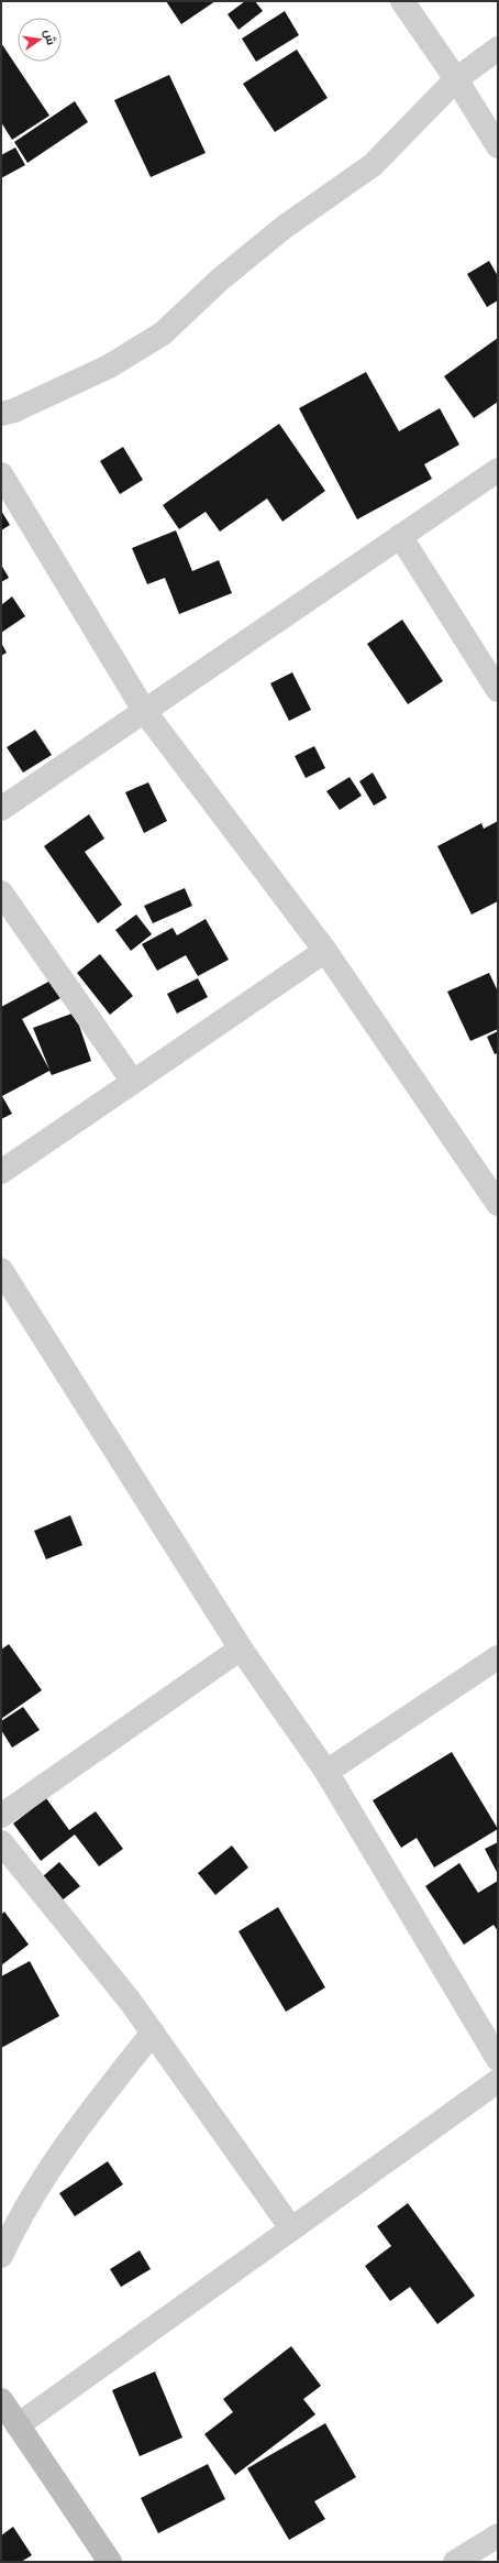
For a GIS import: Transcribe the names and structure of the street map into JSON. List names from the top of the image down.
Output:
{
  "north": "right"
}
